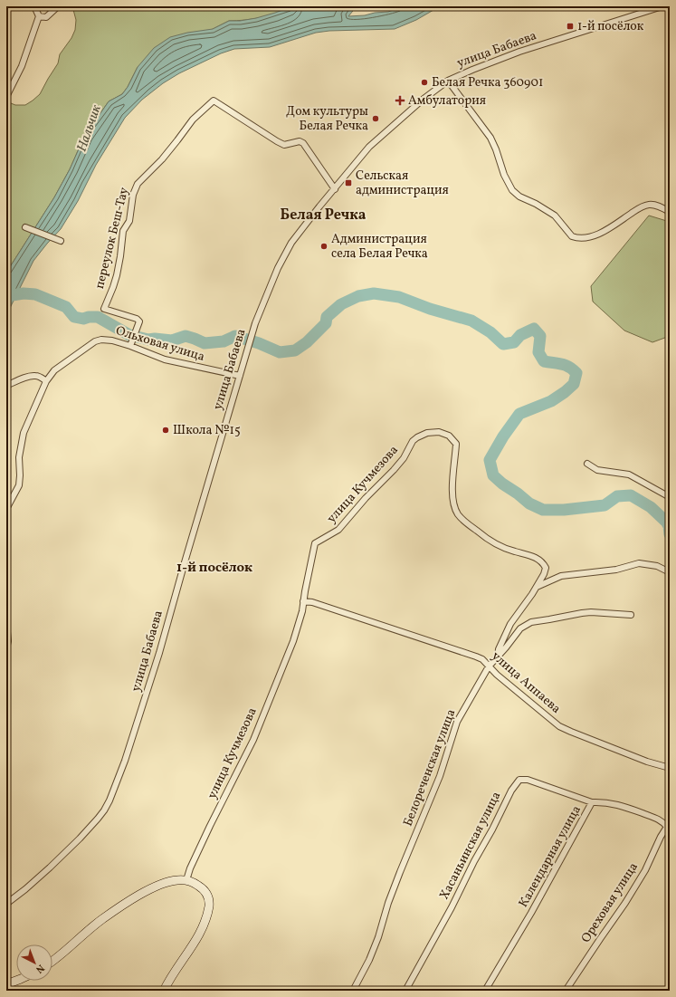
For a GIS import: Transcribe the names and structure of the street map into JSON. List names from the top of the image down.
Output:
{
  "streets": {
    "street": [
      "улица Бабаева",
      "переулок Беш-Тау",
      "Ольховая улица",
      "улица Кучмезова",
      "улица Аппаева",
      "Белореченская улица",
      "Хасаньинская улица",
      "Календарная улица",
      "Ореховая улица"
    ]
  },
  "crossings": [
    ["улица Бабаева", "переулок Беш-Тау"],
    ["улица Бабаева", "Ольховая улица"],
    ["переулок Беш-Тау", "Ольховая улица"],
    ["улица Кучмезова", "улица Аппаева"],
    ["улица Кучмезова", "Белореченская улица"],
    ["улица Аппаева", "Белореченская улица"],
    ["Хасаньинская улица", "Календарная улица"],
    ["Календарная улица", "Ореховая улица"]
  ],
  "districts": ["Белая Речка", "1-й посёлок"],
  "water": ["Нальчик"],
  "places": {
    "transit": ["1-й посёлок", "Сельская администрация"],
    "other": [
      "Белая Речка 360901",
      "Дом культуры Белая Речка",
      "Администрация села Белая Речка",
      "Школа №15"
    ],
    "health": ["Амбулатория"]
  },
  "north": "bottom right"
}
